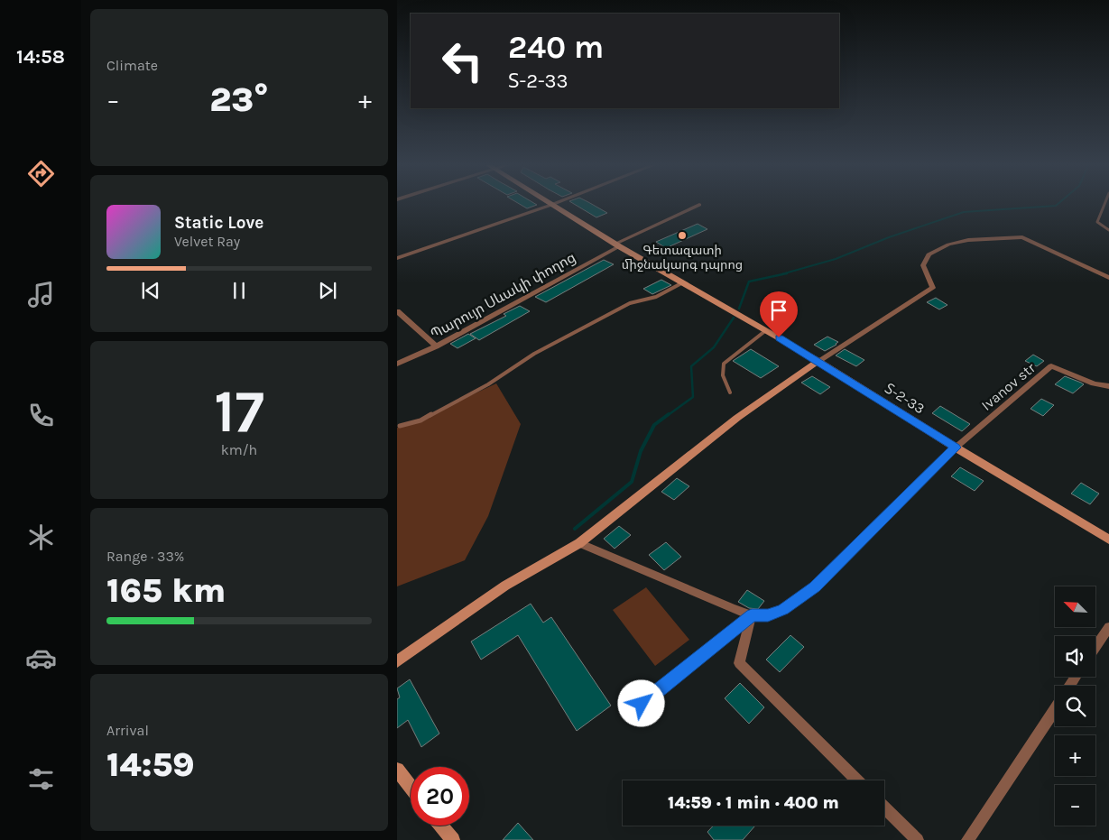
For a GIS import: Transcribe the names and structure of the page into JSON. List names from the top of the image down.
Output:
{
  "streets": {
    "street": ["Պարույր Սևակի փողոց", "Ivanov str", "Տ-2-33"]
  },
  "crossings": [
    ["Պարույր Սևակի փողոց", "Տ-2-33"],
    ["Ivanov str", "Տ-2-33"]
  ],
  "places": ["Գետազատի միջնակարգ դպրոց"],
  "north": "top left",
  "page": {
    "tabs": "14:58",
    "tile": [
      "Climate",
      ["17", "km/h"],
      ["Range · 33%", "165 km"],
      ["Arrival", "14:59"]
    ],
    "turn": ["240 m", "Տ-2-33"],
    "heat": ["−", "23°", "+"],
    "song": ["Static Love", "Velvet Ray"],
    "map_buttons": ["+", "−"],
    "limit": "20",
    "trip": "14:59 · 1 min · 400 m"
  }
}
